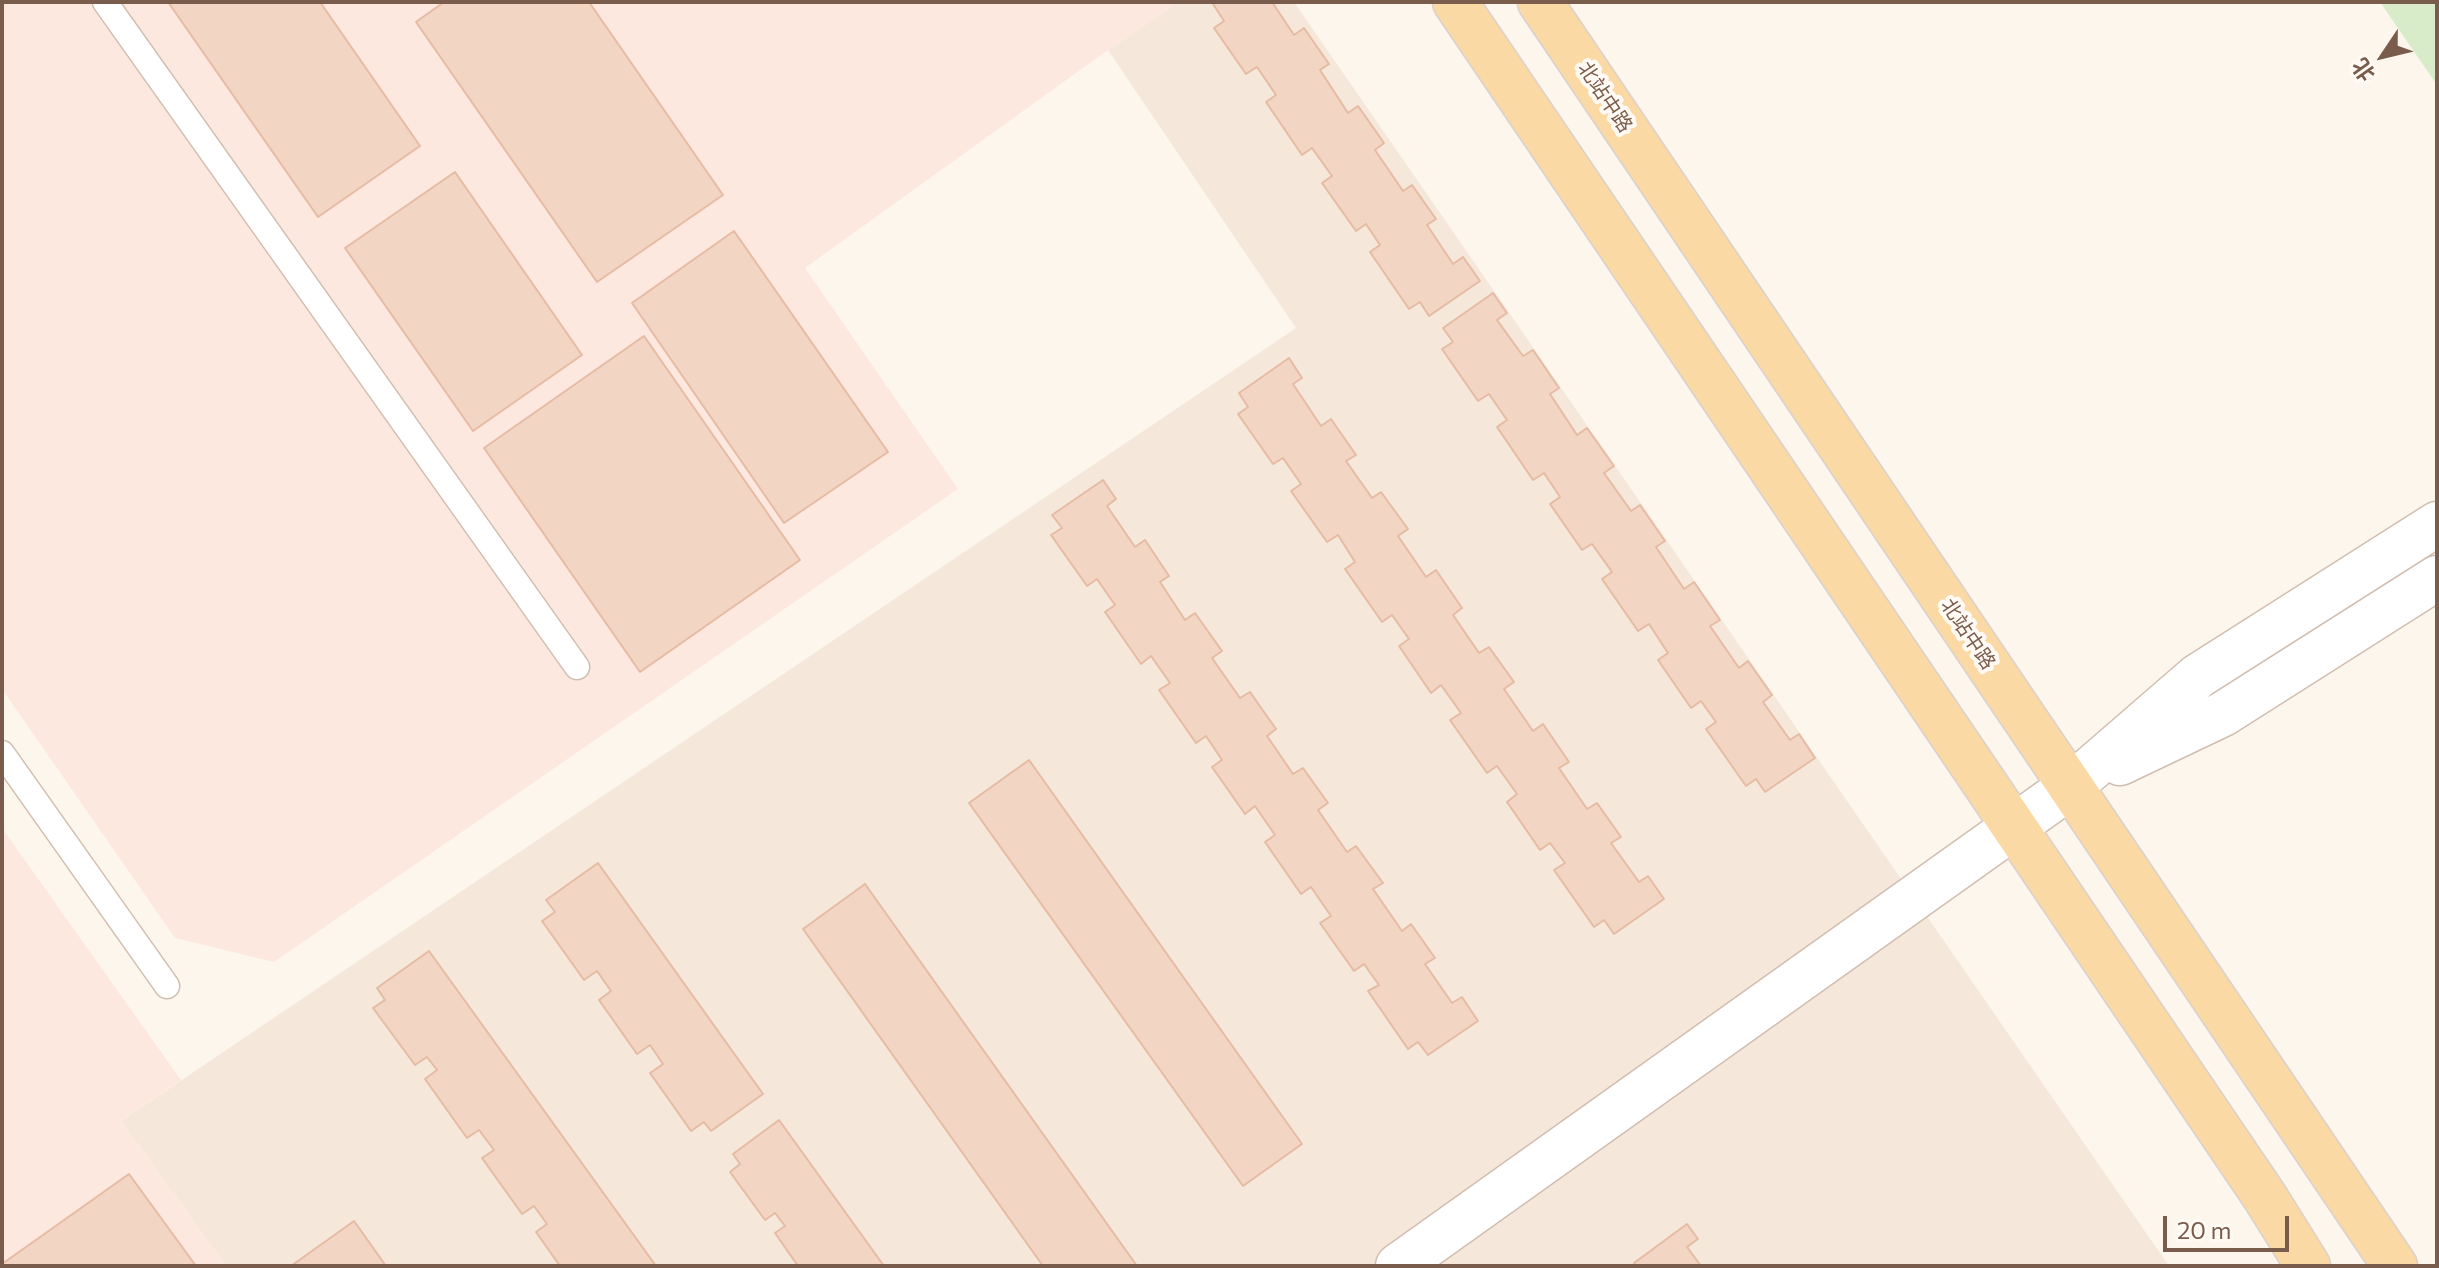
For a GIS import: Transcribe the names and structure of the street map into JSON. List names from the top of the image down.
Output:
{
  "streets": {
    "main road": ["北站中路"]
  },
  "scale_bar": "20 m",
  "north": "bottom left"
}
